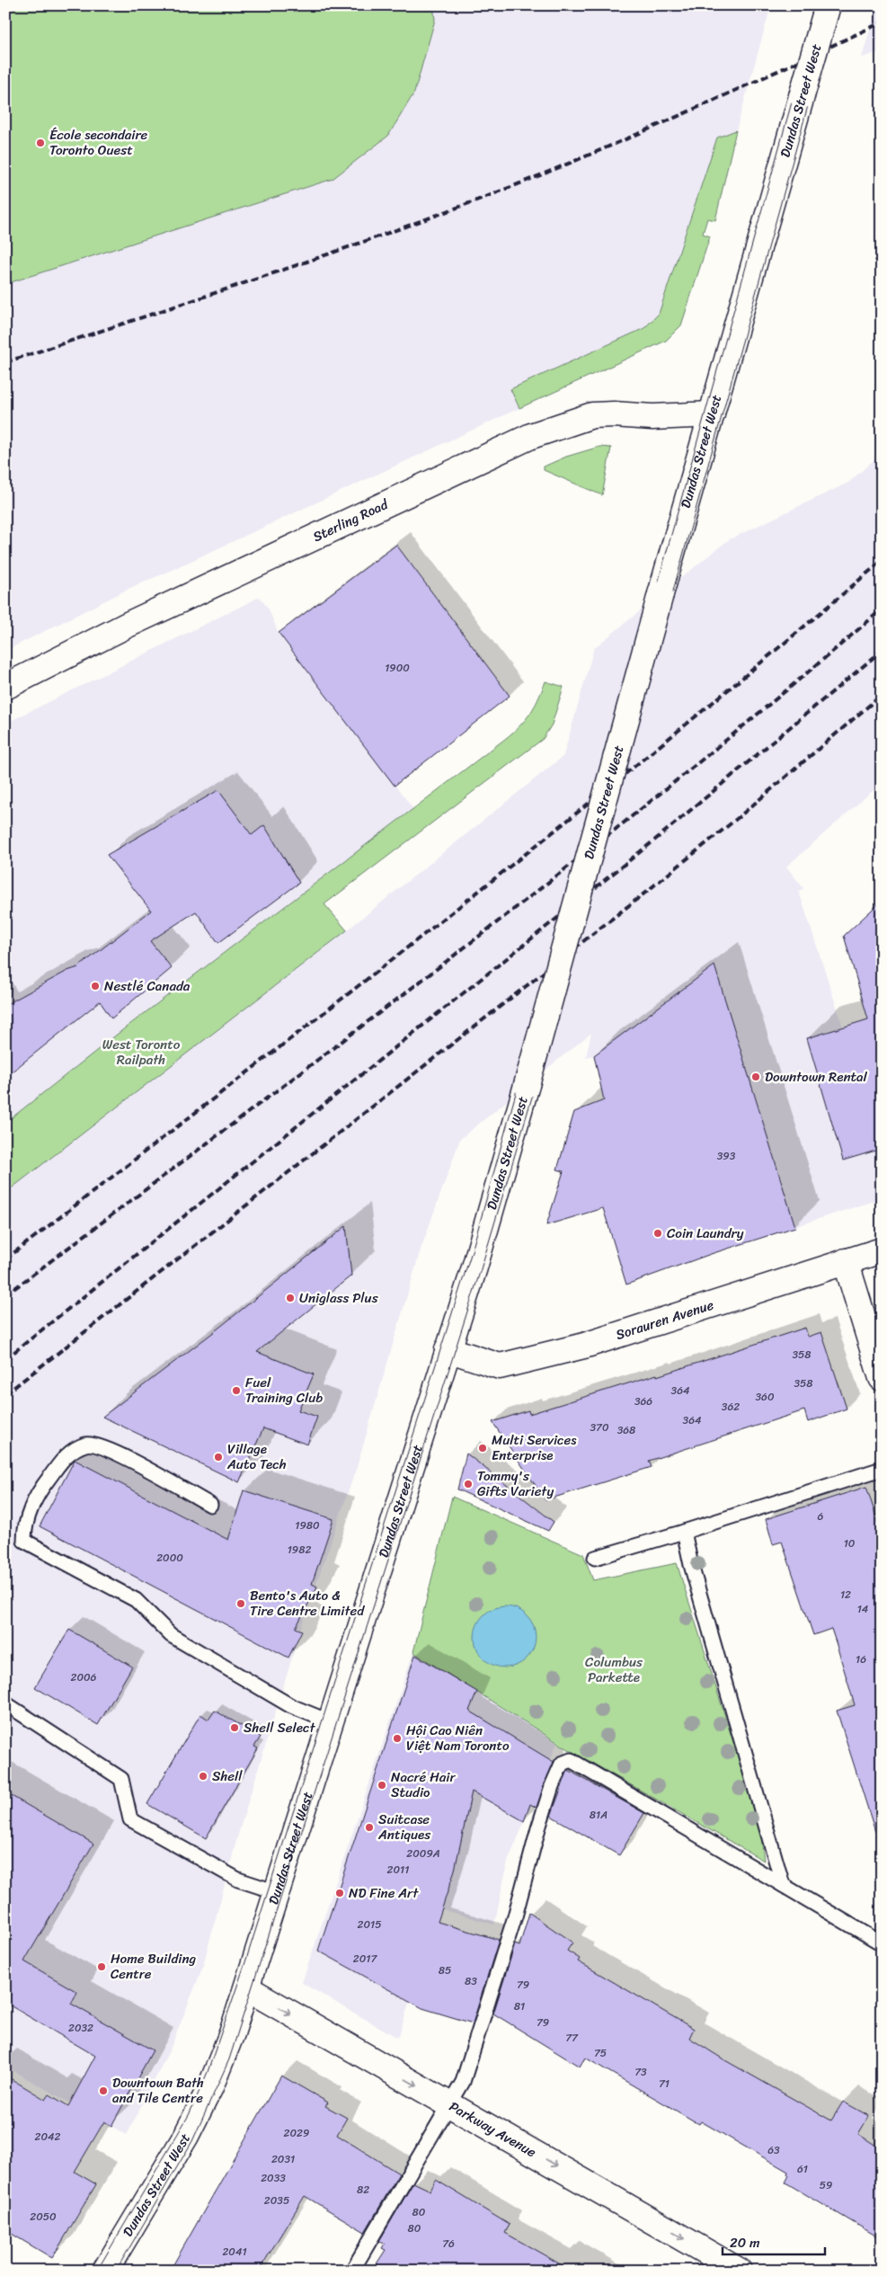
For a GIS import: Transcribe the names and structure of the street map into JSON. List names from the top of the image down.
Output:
{
  "streets": {
    "main road": [
      "Dundas Street West",
      "Sterling Road",
      "Sorauren Avenue",
      "Parkway Avenue"
    ]
  },
  "crossings": [
    ["Dundas Street West", "Sterling Road"],
    ["Dundas Street West", "Sorauren Avenue"],
    ["Dundas Street West", "Parkway Avenue"]
  ],
  "one_way": ["Parkway Avenue"],
  "parks": ["West Toronto Railpath", "Columbus Parkette"],
  "places": [
    "École secondaire Toronto Ouest",
    "Nestlé Canada",
    "Downtown Rental",
    "Coin Laundry",
    "Uniglass Plus",
    "Fuel Training Club",
    "Multi Services Enterprise",
    "Village Auto Tech",
    "Tommy's Gifts Variety",
    "Bento's Auto & Tire Centre Limited",
    "Shell Select",
    "Hội Cao Niên Việt Nam Toronto",
    "Shell",
    "Nacré Hair Studio",
    "Suitcase Antiques",
    "ND Fine Art",
    "Home Building Centre",
    "Downtown Bath and Tile Centre"
  ],
  "house_numbers": [
    "1900",
    "393",
    "358",
    "358",
    "364",
    "360",
    "366",
    "362",
    "364",
    "370",
    "368",
    "6",
    "1980",
    "10",
    "1982",
    "2000",
    "12",
    "14",
    "16",
    "2006",
    "81A",
    "2009A",
    "2011",
    "2015",
    "2017",
    "85",
    "83",
    "79",
    "81",
    "79",
    "2032",
    "77",
    "75",
    "73",
    "71",
    "2029",
    "2042",
    "63",
    "2031",
    "61",
    "2033",
    "59",
    "82",
    "2035",
    "80",
    "2050",
    "80",
    "76",
    "2041"
  ],
  "scale_bar": "20 m"
}
